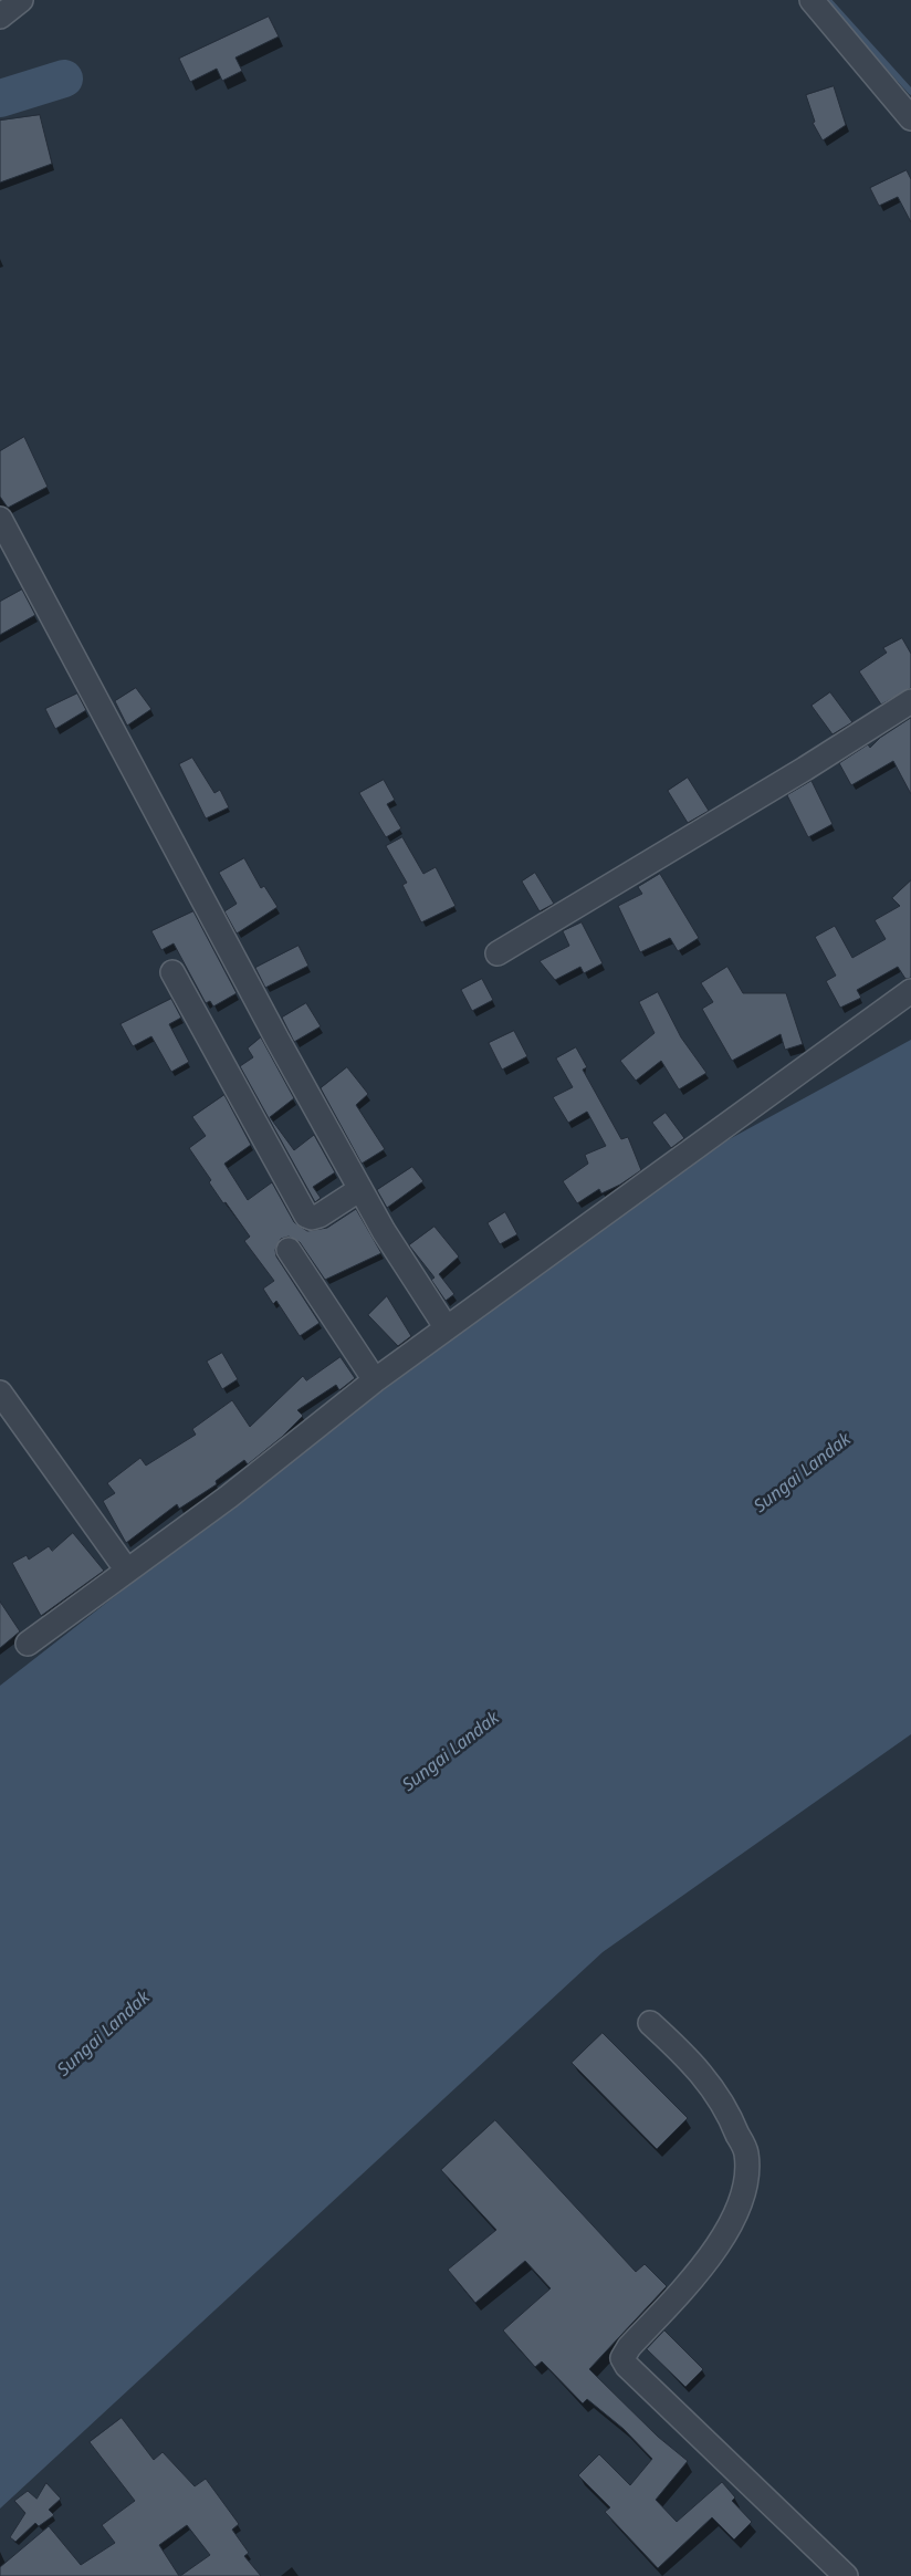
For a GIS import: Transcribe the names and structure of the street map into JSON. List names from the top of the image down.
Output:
{
  "water": ["Sungai Landak"]
}
